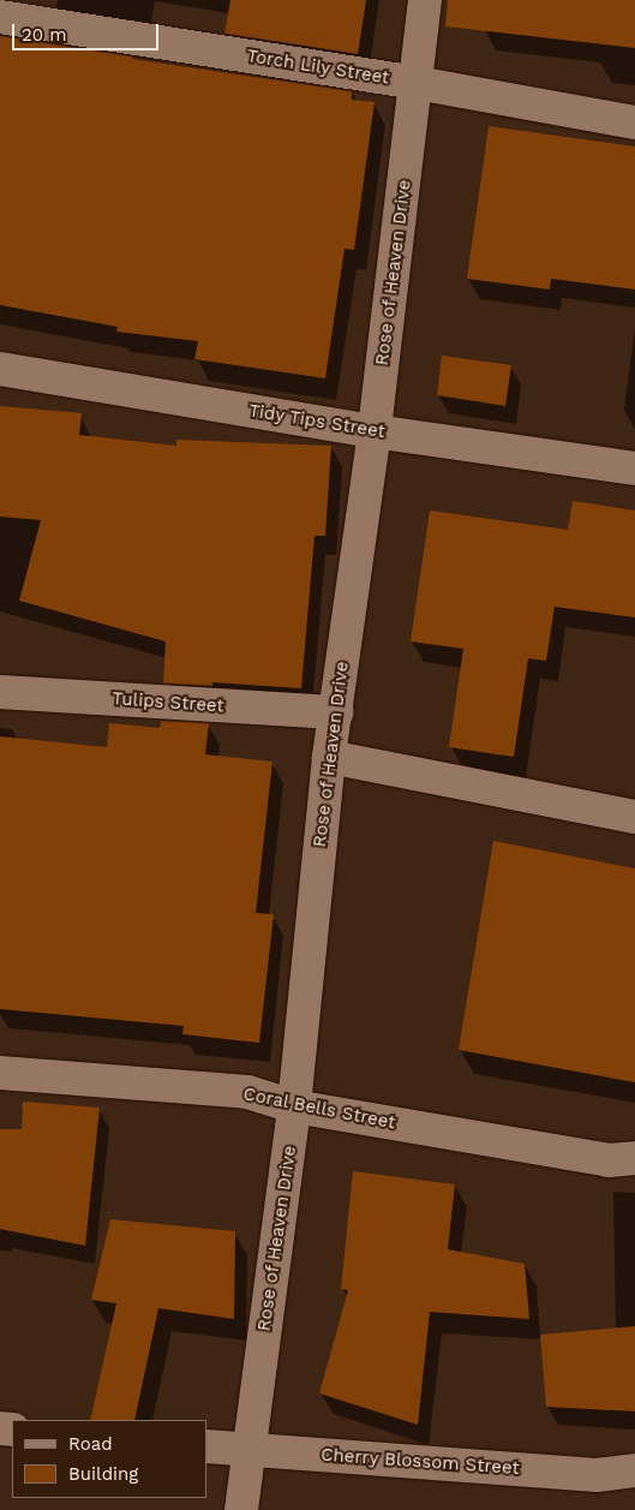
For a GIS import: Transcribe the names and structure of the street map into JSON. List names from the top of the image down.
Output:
{
  "streets": {
    "street": [
      "Torch Lily Street",
      "Rose of Heaven Drive",
      "Tidy Tips Street",
      "Tulips Street",
      "Coral Bells Street",
      "Cherry Blossom Street"
    ]
  },
  "crossings": [
    ["Torch Lily Street", "Rose of Heaven Drive"],
    ["Rose of Heaven Drive", "Tidy Tips Street"],
    ["Rose of Heaven Drive", "Tulips Street"],
    ["Rose of Heaven Drive", "Coral Bells Street"],
    ["Rose of Heaven Drive", "Cherry Blossom Street"]
  ],
  "legend": ["Road", "Building"],
  "scale_bar": "20 m"
}
